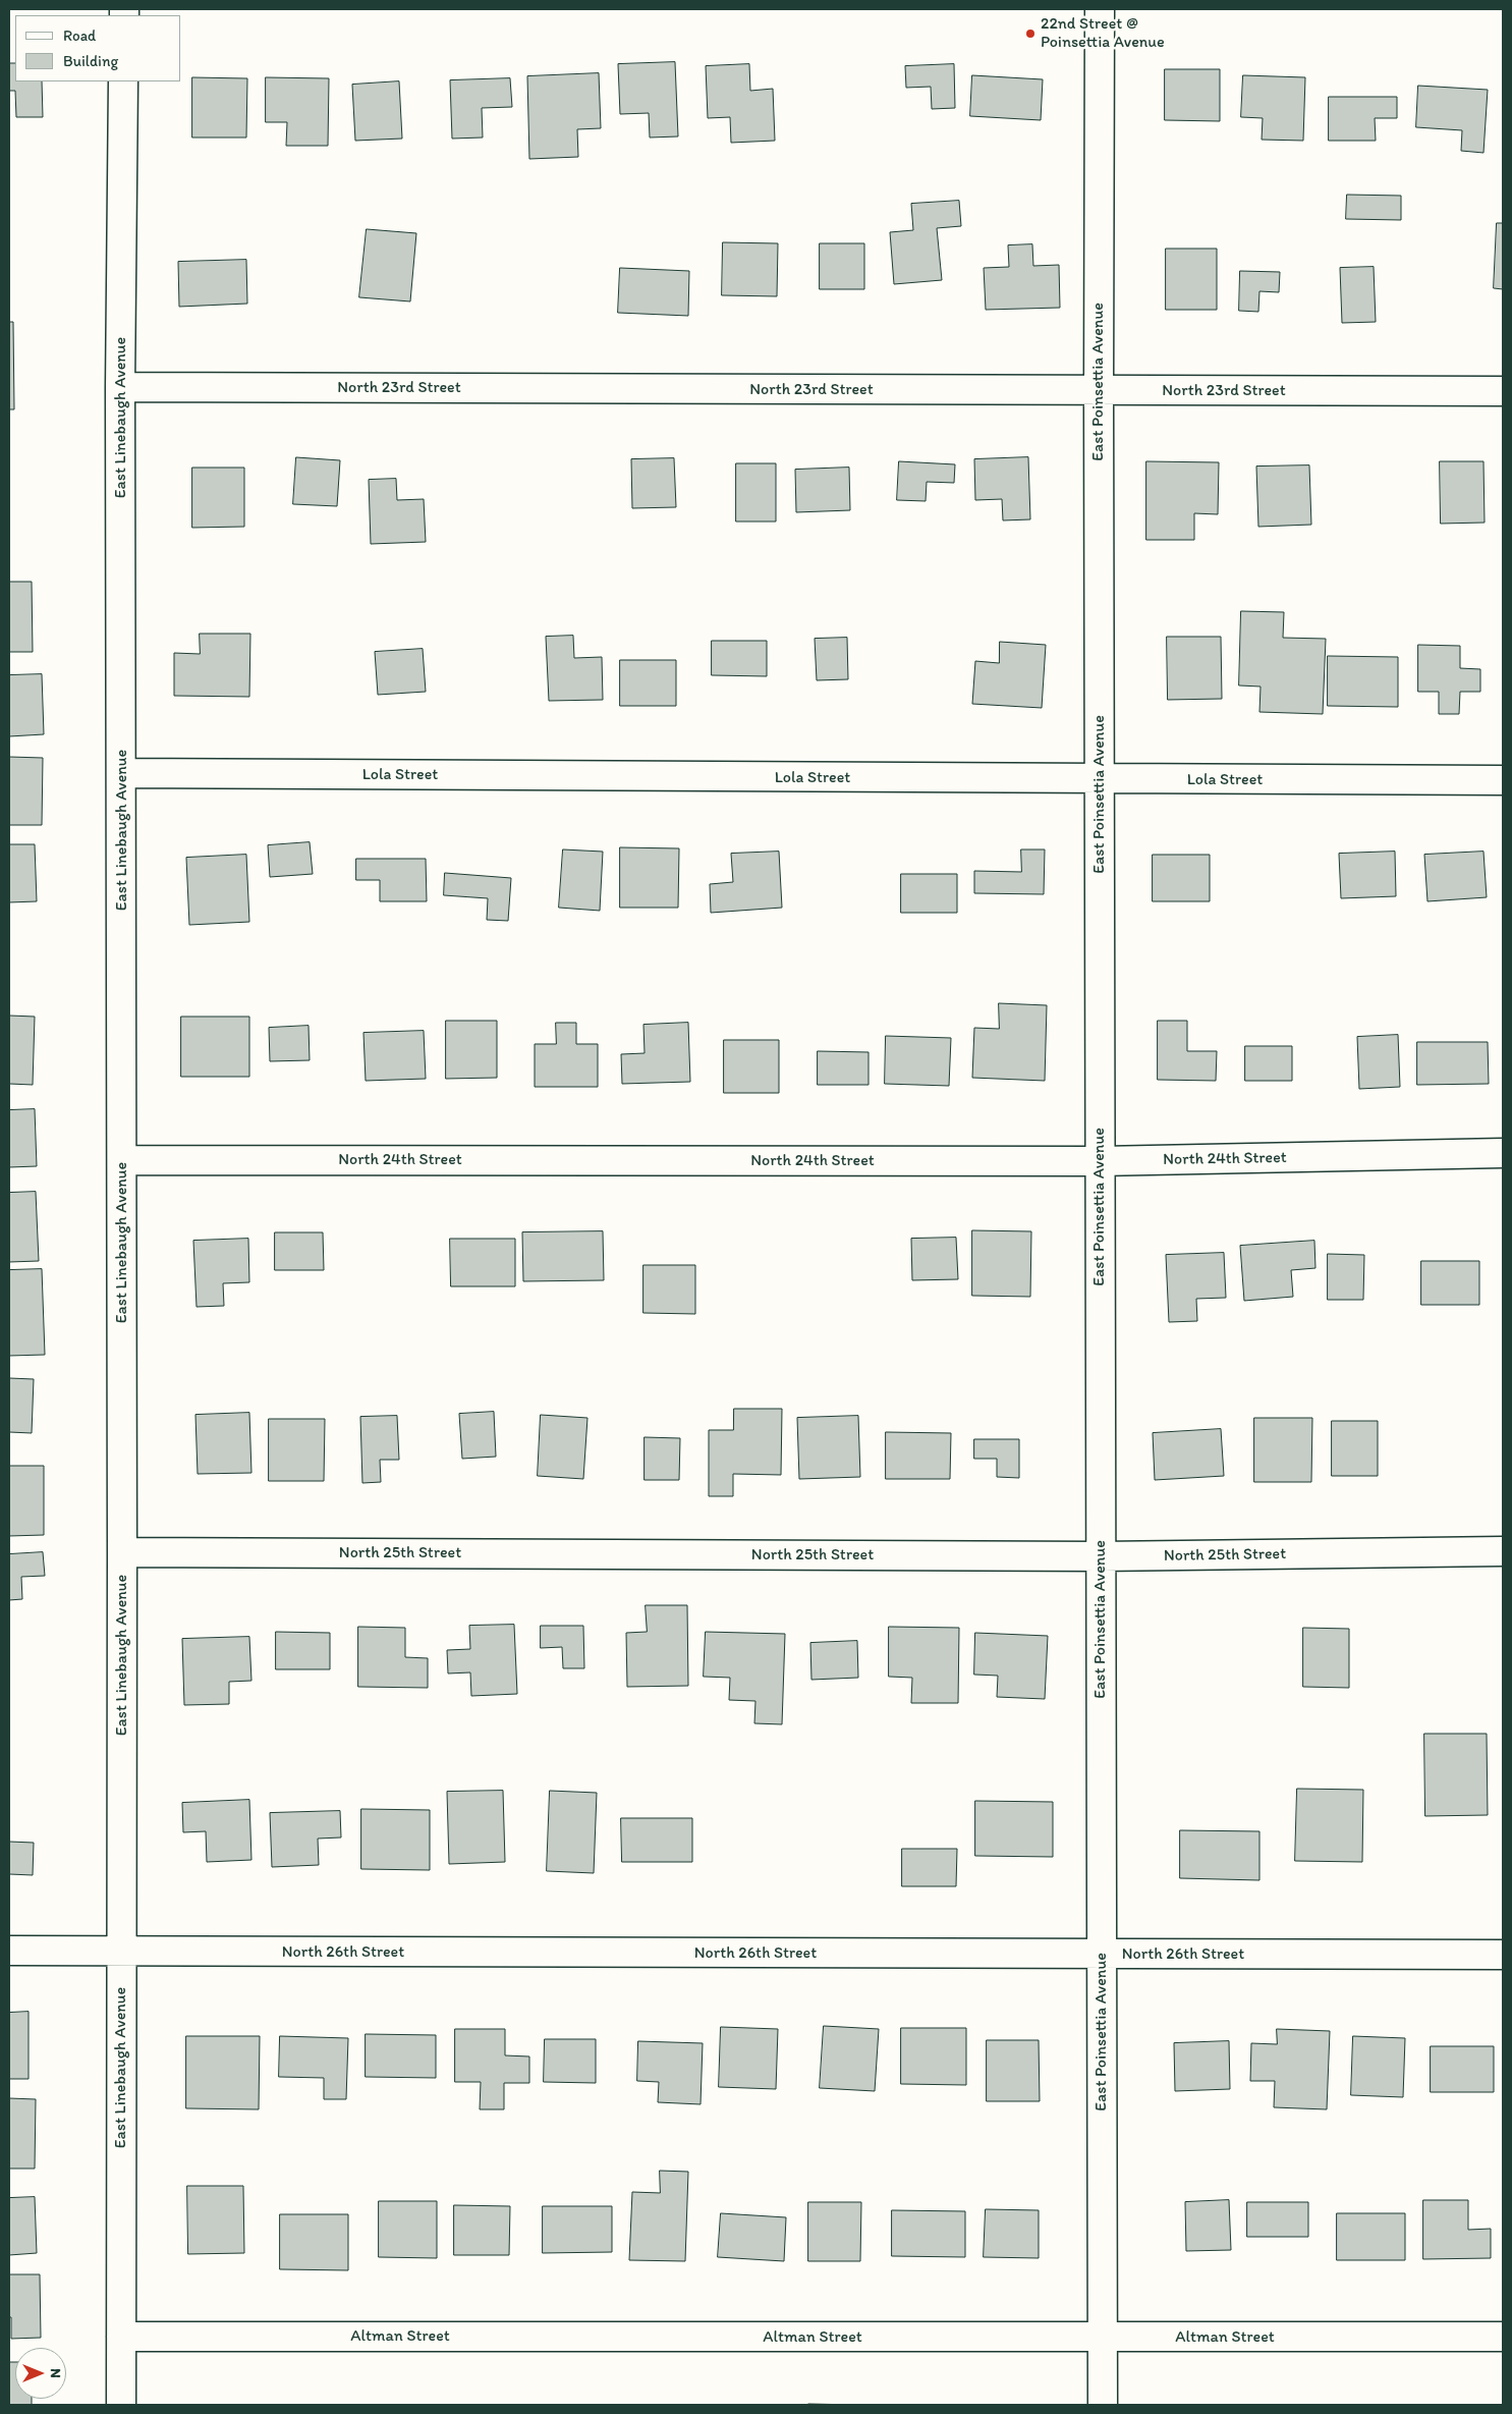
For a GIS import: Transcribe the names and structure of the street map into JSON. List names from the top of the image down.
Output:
{
  "streets": {
    "street": [
      "East Poinsettia Avenue",
      "North 23rd Street",
      "East Linebaugh Avenue",
      "Lola Street",
      "North 24th Street",
      "North 25th Street",
      "North 26th Street",
      "Altman Street"
    ]
  },
  "crossings": [
    ["East Poinsettia Avenue", "North 23rd Street"],
    ["East Poinsettia Avenue", "Lola Street"],
    ["East Poinsettia Avenue", "North 24th Street"],
    ["East Poinsettia Avenue", "North 25th Street"],
    ["East Poinsettia Avenue", "North 26th Street"],
    ["East Poinsettia Avenue", "Altman Street"],
    ["North 23rd Street", "East Linebaugh Avenue"],
    ["East Linebaugh Avenue", "Lola Street"],
    ["East Linebaugh Avenue", "North 24th Street"],
    ["East Linebaugh Avenue", "North 25th Street"],
    ["East Linebaugh Avenue", "North 26th Street"],
    ["East Linebaugh Avenue", "Altman Street"]
  ],
  "places": ["22nd Street @ Poinsettia Avenue"],
  "legend": ["Road", "Building"],
  "north": "right"
}
